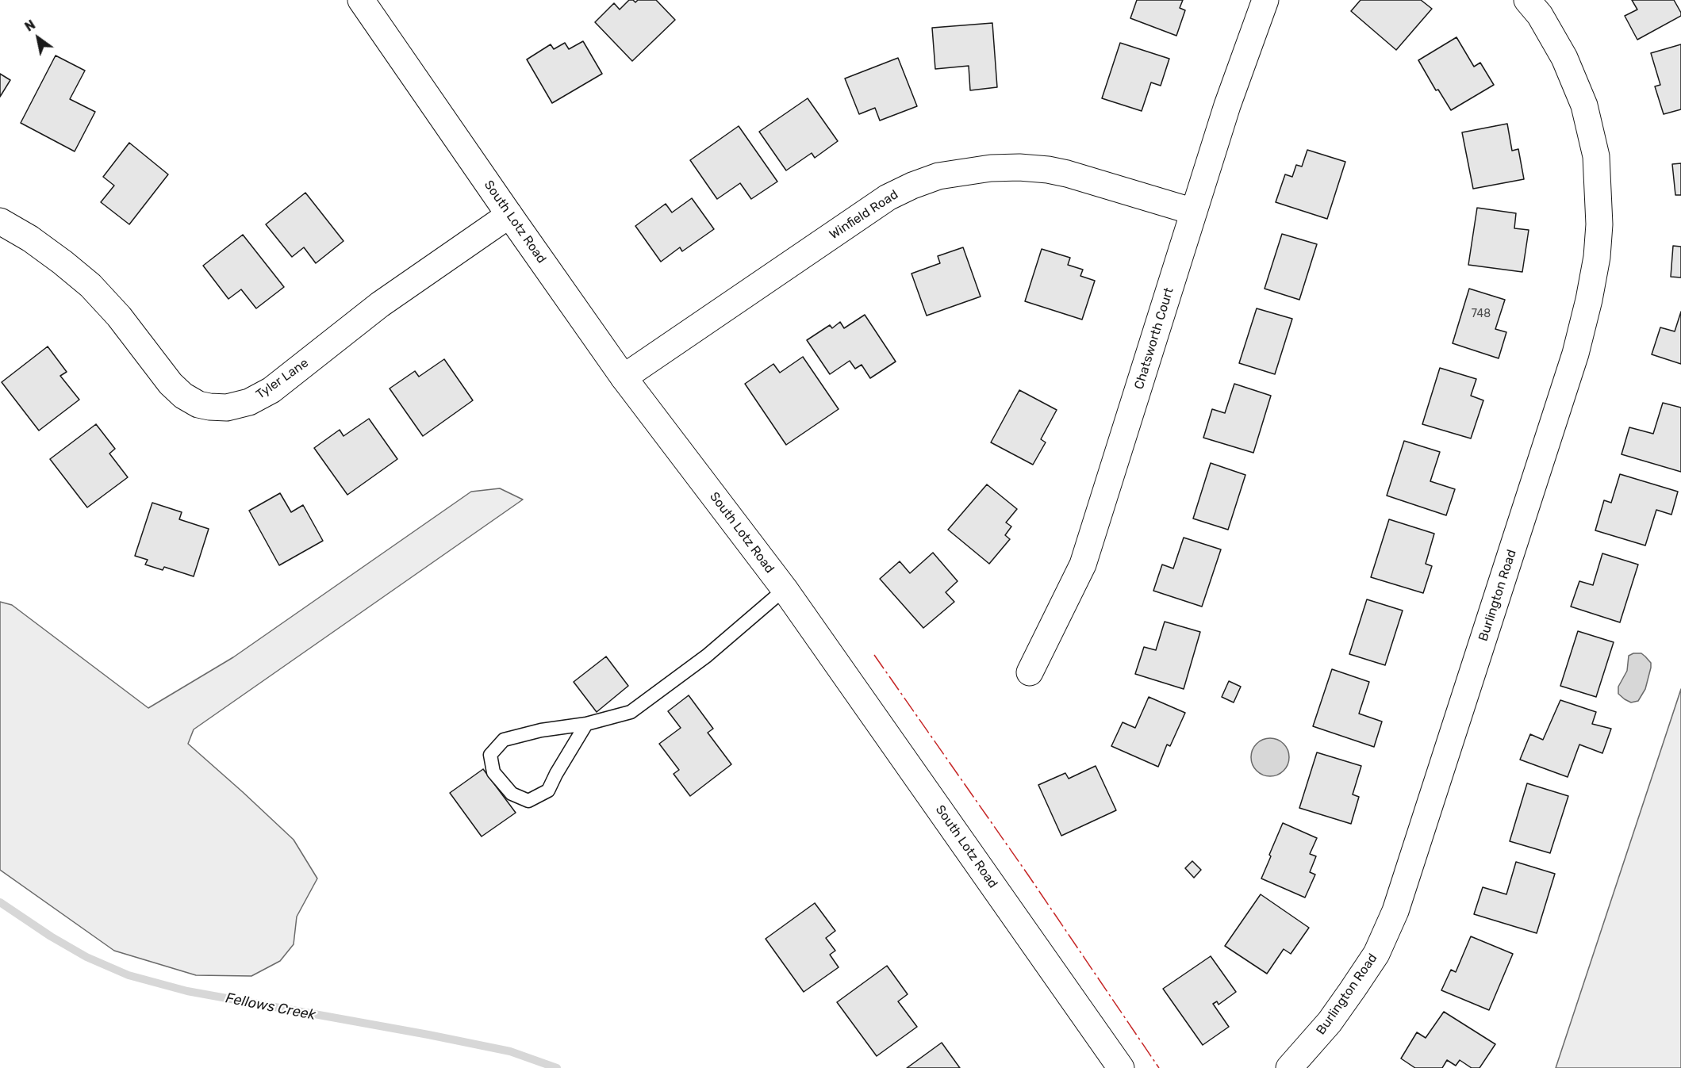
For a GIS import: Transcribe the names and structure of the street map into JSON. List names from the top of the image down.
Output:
{
  "streets": {
    "street": [
      "Winfield Road",
      "South Lotz Road",
      "Chatsworth Court",
      "Tyler Lane",
      "Burlington Road"
    ]
  },
  "crossings": [
    ["Winfield Road", "South Lotz Road"],
    ["Winfield Road", "Chatsworth Court"],
    ["South Lotz Road", "Tyler Lane"]
  ],
  "water": ["Fellows Creek"],
  "house_numbers": ["748"],
  "north": "top left"
}
